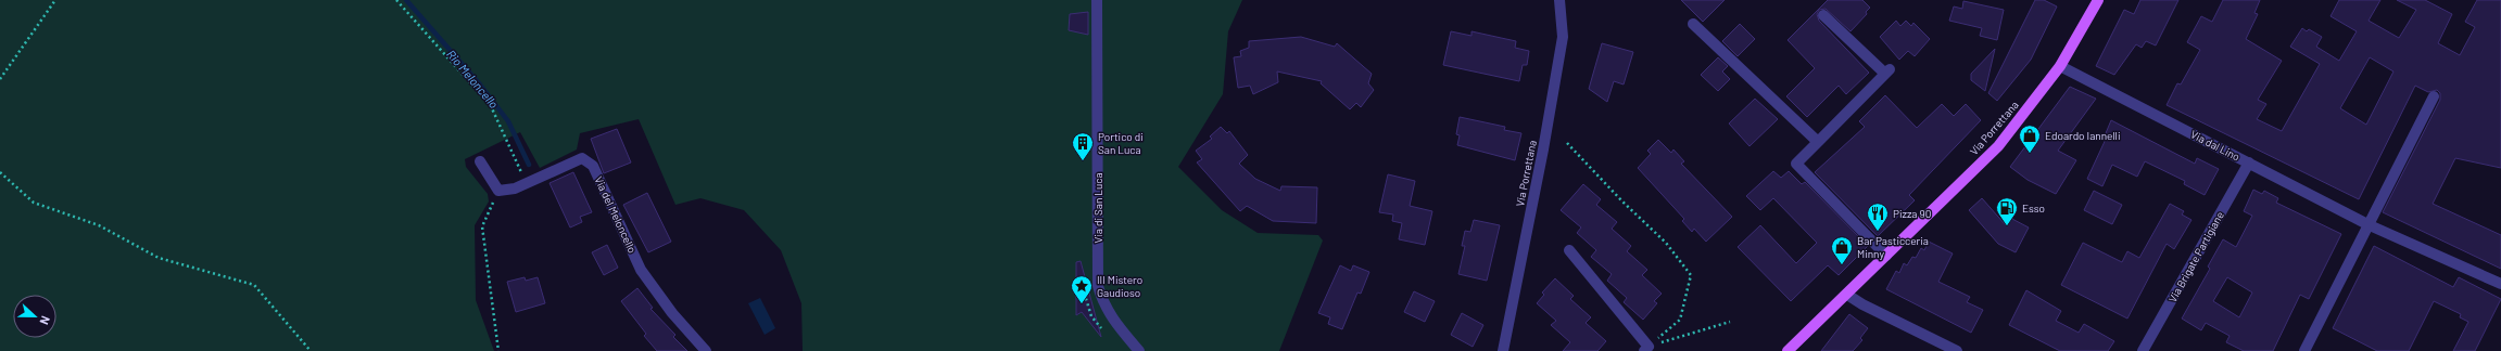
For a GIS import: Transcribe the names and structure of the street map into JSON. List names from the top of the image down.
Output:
{
  "streets": {
    "main road": ["Via Porrettana"],
    "street": [
      "Via dal Lino",
      "Via di San Luca",
      "Via del Meloncello",
      "Via Brigate Partigiane"
    ]
  },
  "crossings": [
    ["Via Porrettana", "Via dal Lino"],
    ["Via dal Lino", "Via Brigate Partigiane"]
  ],
  "water": ["Rio Meloncello"],
  "places": {
    "shop": ["Edoardo Iannelli", "Bar Pasticceria Minny"],
    "building": ["Portico di San Luca"],
    "fuel station": ["Esso"],
    "restaurant": ["Pizza 90"],
    "place": ["III Mistero Gaudioso"]
  },
  "north": "right"
}
